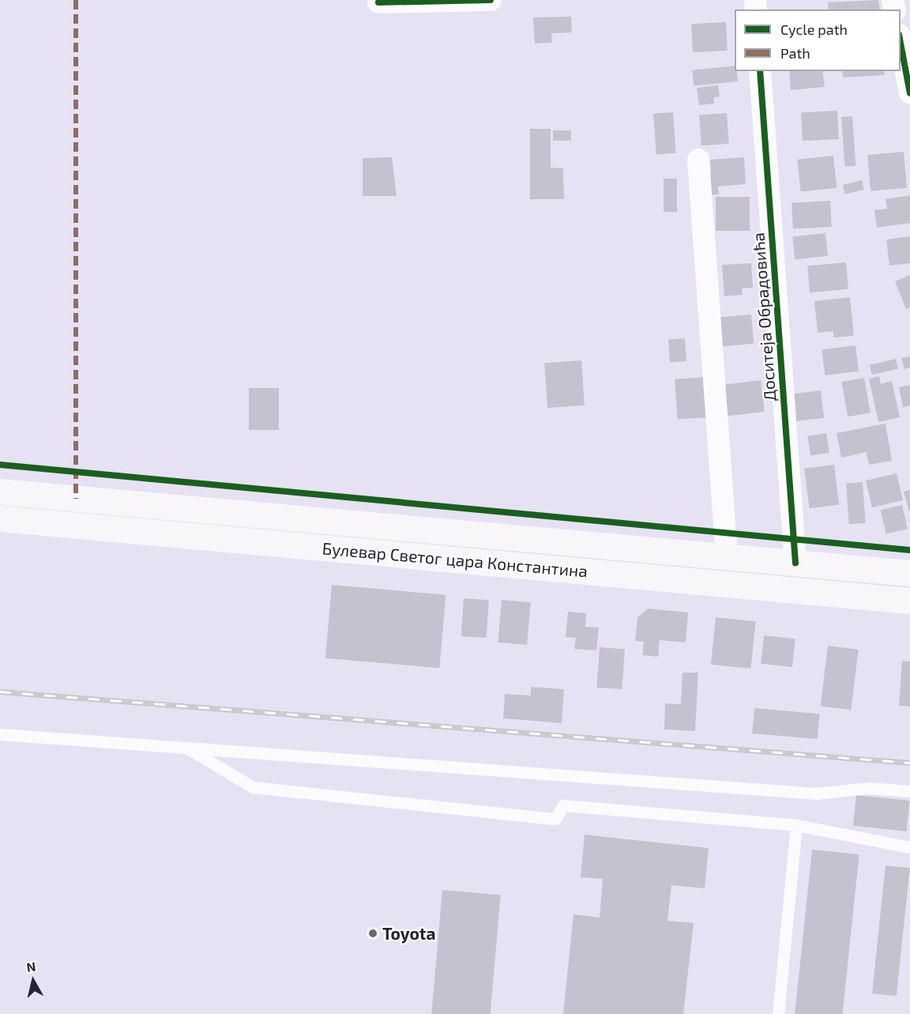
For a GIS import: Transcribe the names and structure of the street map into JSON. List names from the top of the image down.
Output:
{
  "streets": {
    "main road": ["Булевар Светог цара Константина"],
    "street": ["Доситеја Обрадовића"]
  },
  "crossings": [
    ["Доситеја Обрадовића", "Булевар Светог цара Константина"]
  ],
  "places": ["Toyota"],
  "legend": ["Cycle path", "Path"],
  "north": "top"
}
